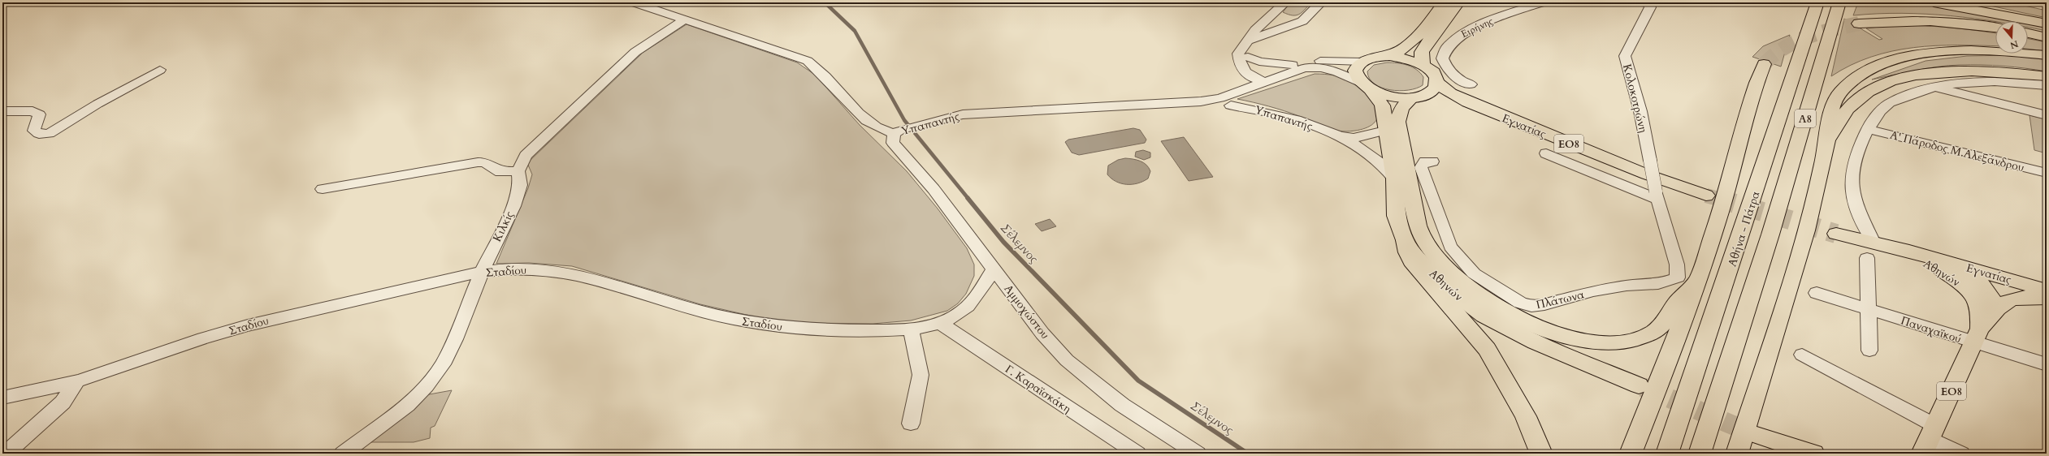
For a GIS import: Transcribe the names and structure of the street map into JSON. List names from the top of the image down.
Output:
{
  "streets": {
    "main road": [
      "Α8",
      "Εγνατίας",
      "ΕΟ8",
      "Αθήνα - Πάτρα",
      "Αθηνών"
    ],
    "street": [
      "Ειρήνης",
      "Κολοκοτρώνη",
      "Υπαπαντής",
      "Α' Πάροδος Μ.Αλεξάνδρου",
      "Κιλκίς",
      "Σταδίου",
      "Πλάτωνα",
      "Αμμοχώστου",
      "Παναχαϊκού",
      "Γ. Καραϊσκάκη"
    ]
  },
  "crossings": [
    ["Κολοκοτρώνη", "Πλάτωνα"],
    ["Υπαπαντής", "Κιλκίς"],
    ["Υπαπαντής", "Αμμοχώστου"],
    ["Εγνατίας", "ΕΟ8"],
    ["Εγνατίας", "Αθηνών"],
    ["Εγνατίας", "Παναχαϊκού"],
    ["Κιλκίς", "Σταδίου"],
    ["Σταδίου", "Αμμοχώστου"],
    ["Σταδίου", "Γ. Καραϊσκάκη"],
    ["Αθηνών", "Παναχαϊκού"]
  ],
  "water": ["Σέλεμνος"],
  "north": "bottom"
}
